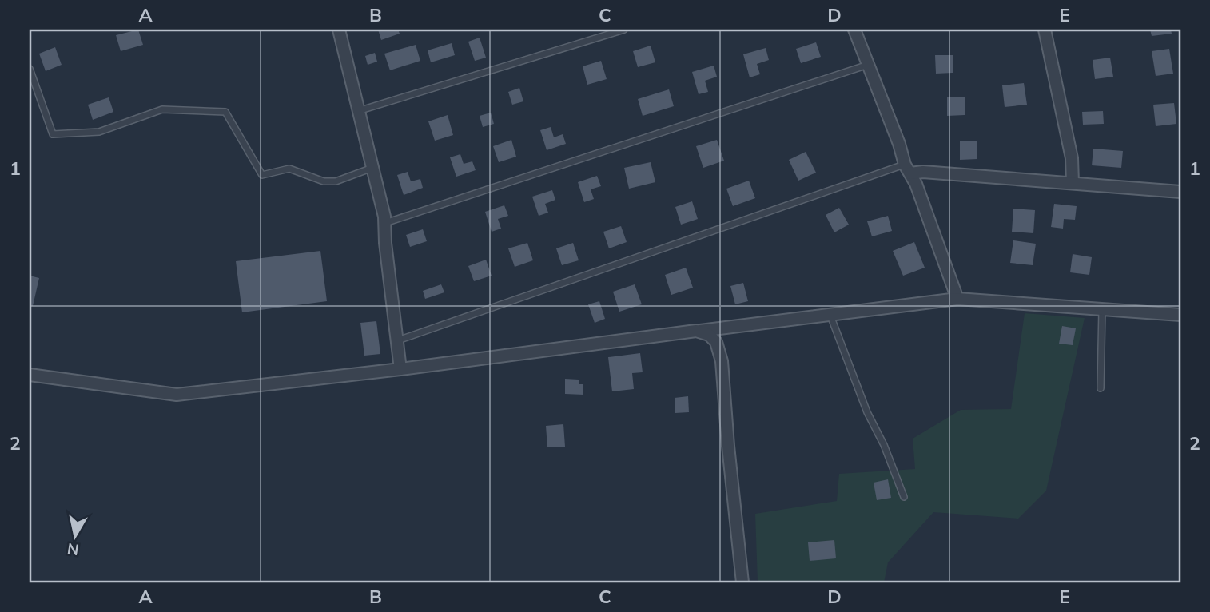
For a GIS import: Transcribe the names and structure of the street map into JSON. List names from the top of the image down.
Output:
{
  "north": "bottom",
  "grid": {
    "columns": [
      "A",
      "B",
      "C",
      "D",
      "E"
    ],
    "rows": ["1", "2"]
  }
}
